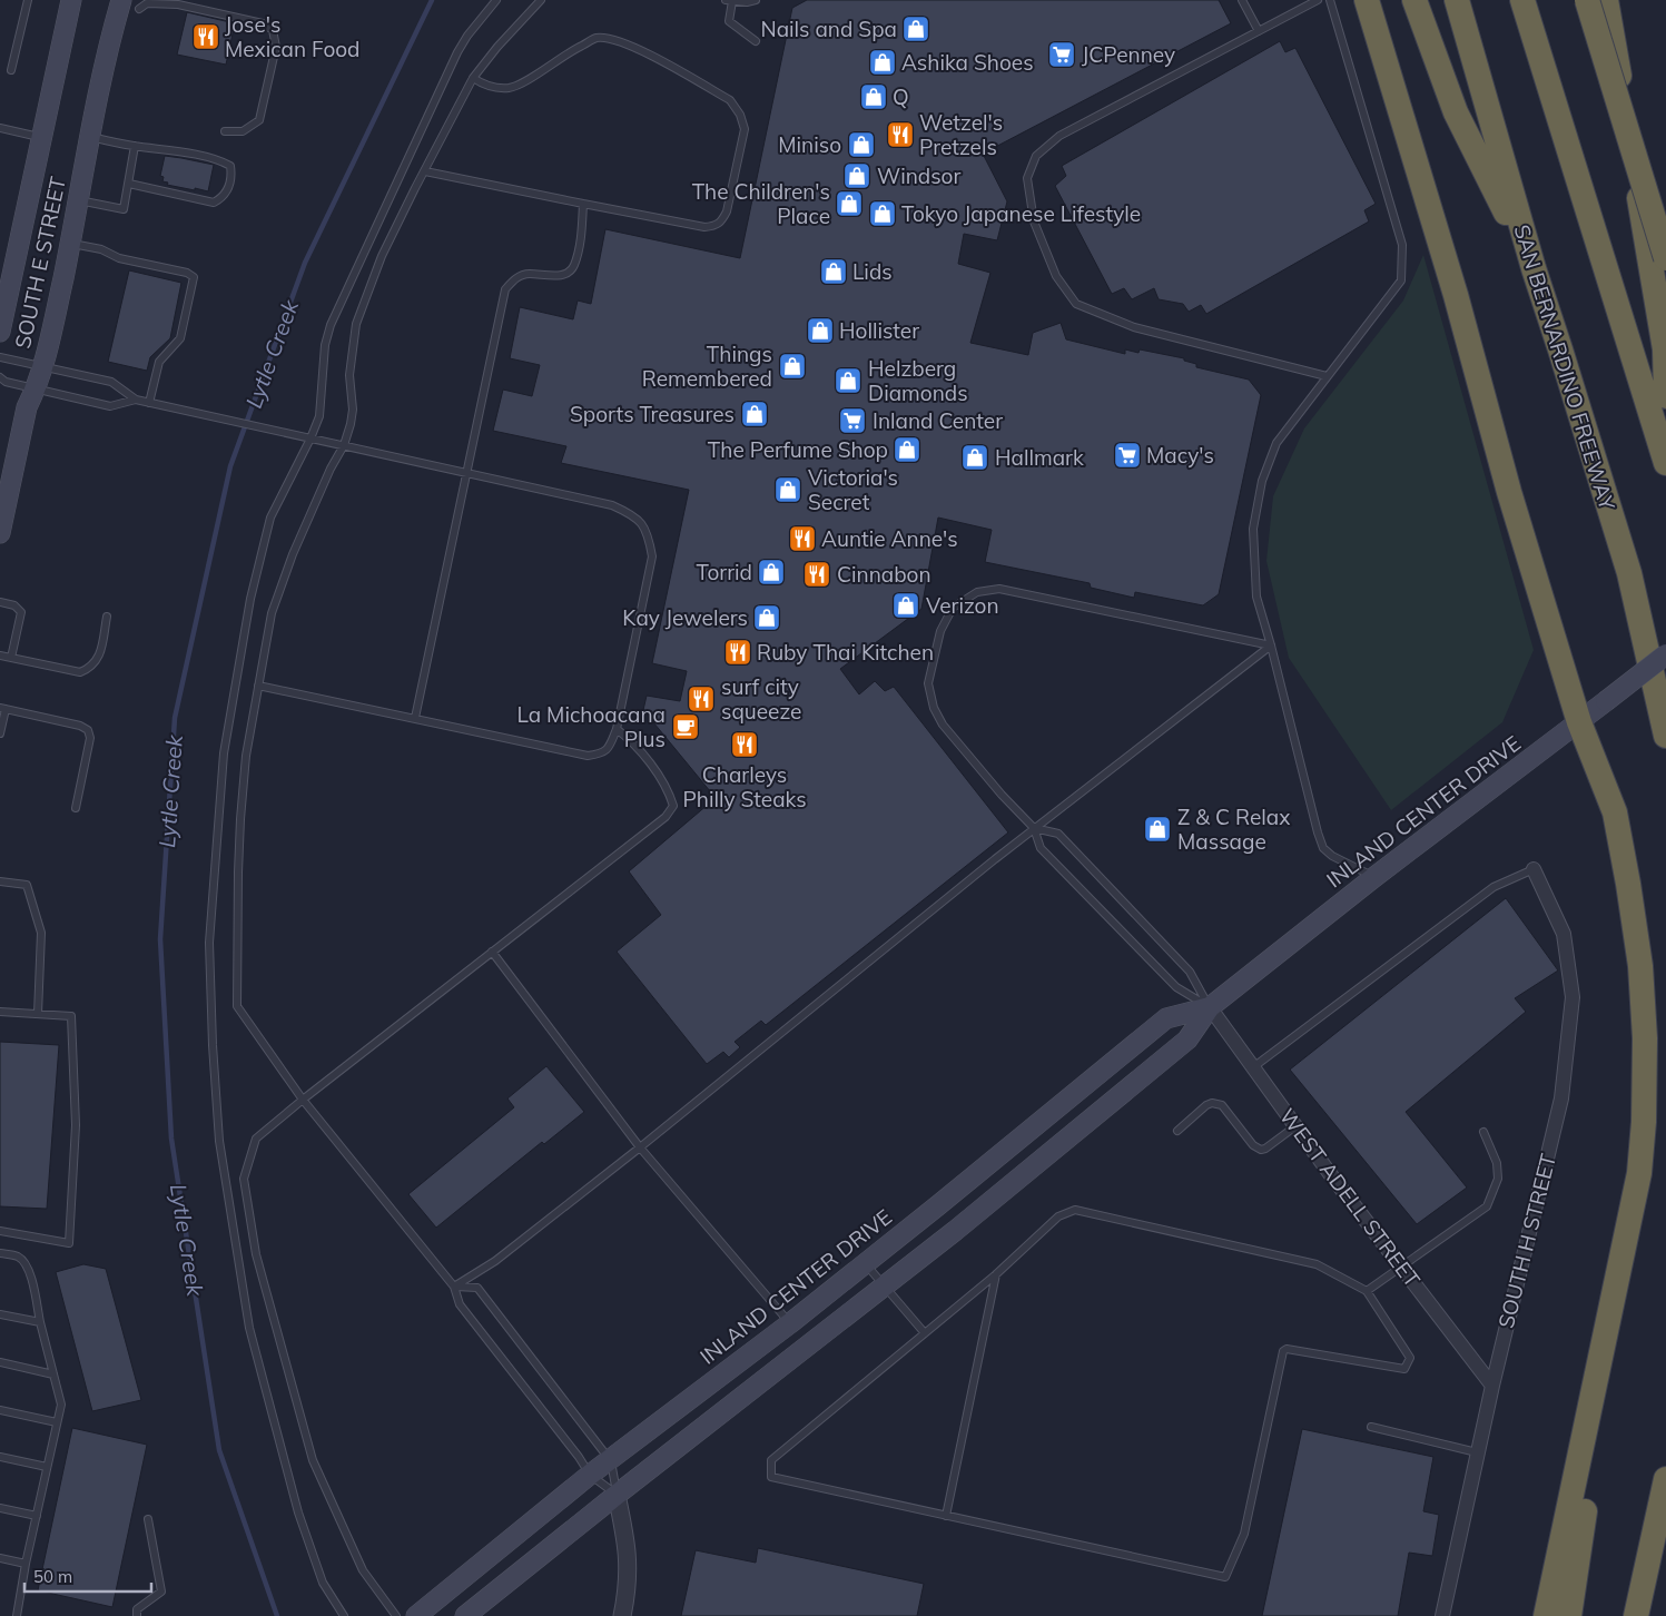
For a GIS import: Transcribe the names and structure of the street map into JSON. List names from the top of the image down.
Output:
{
  "streets": {
    "highway": ["SAN BERNARDINO FREEWAY"],
    "main road": ["SOUTH E STREET", "INLAND CENTER DRIVE"],
    "street": ["WEST ADELL STREET", "SOUTH H STREET"]
  },
  "crossings": [
    ["INLAND CENTER DRIVE", "WEST ADELL STREET"],
    ["WEST ADELL STREET", "SOUTH H STREET"]
  ],
  "water": ["Lytle Creek"],
  "places": {
    "shop": [
      "Nails and Spa",
      "Ashika Shoes",
      "Q",
      "Miniso",
      "Windsor",
      "The Children's Place",
      "Tokyo Japanese Lifestyle",
      "Lids",
      "Hollister",
      "Things Remembered",
      "Helzberg Diamonds",
      "Sports Treasures",
      "The Perfume Shop",
      "Hallmark",
      "Victoria's Secret",
      "Torrid",
      "Verizon",
      "Kay Jewelers",
      "Z & C Relax Massage"
    ],
    "restaurant": [
      "Jose's Mexican Food",
      "Wetzel's Pretzels",
      "Auntie Anne's",
      "Cinnabon",
      "Ruby Thai Kitchen",
      "surf city squeeze",
      "Charleys Philly Steaks"
    ],
    "supermarket": ["JCPenney", "Inland Center", "Macy's"],
    "cafe": ["La Michoacana Plus"]
  },
  "scale_bar": "50 m"
}
